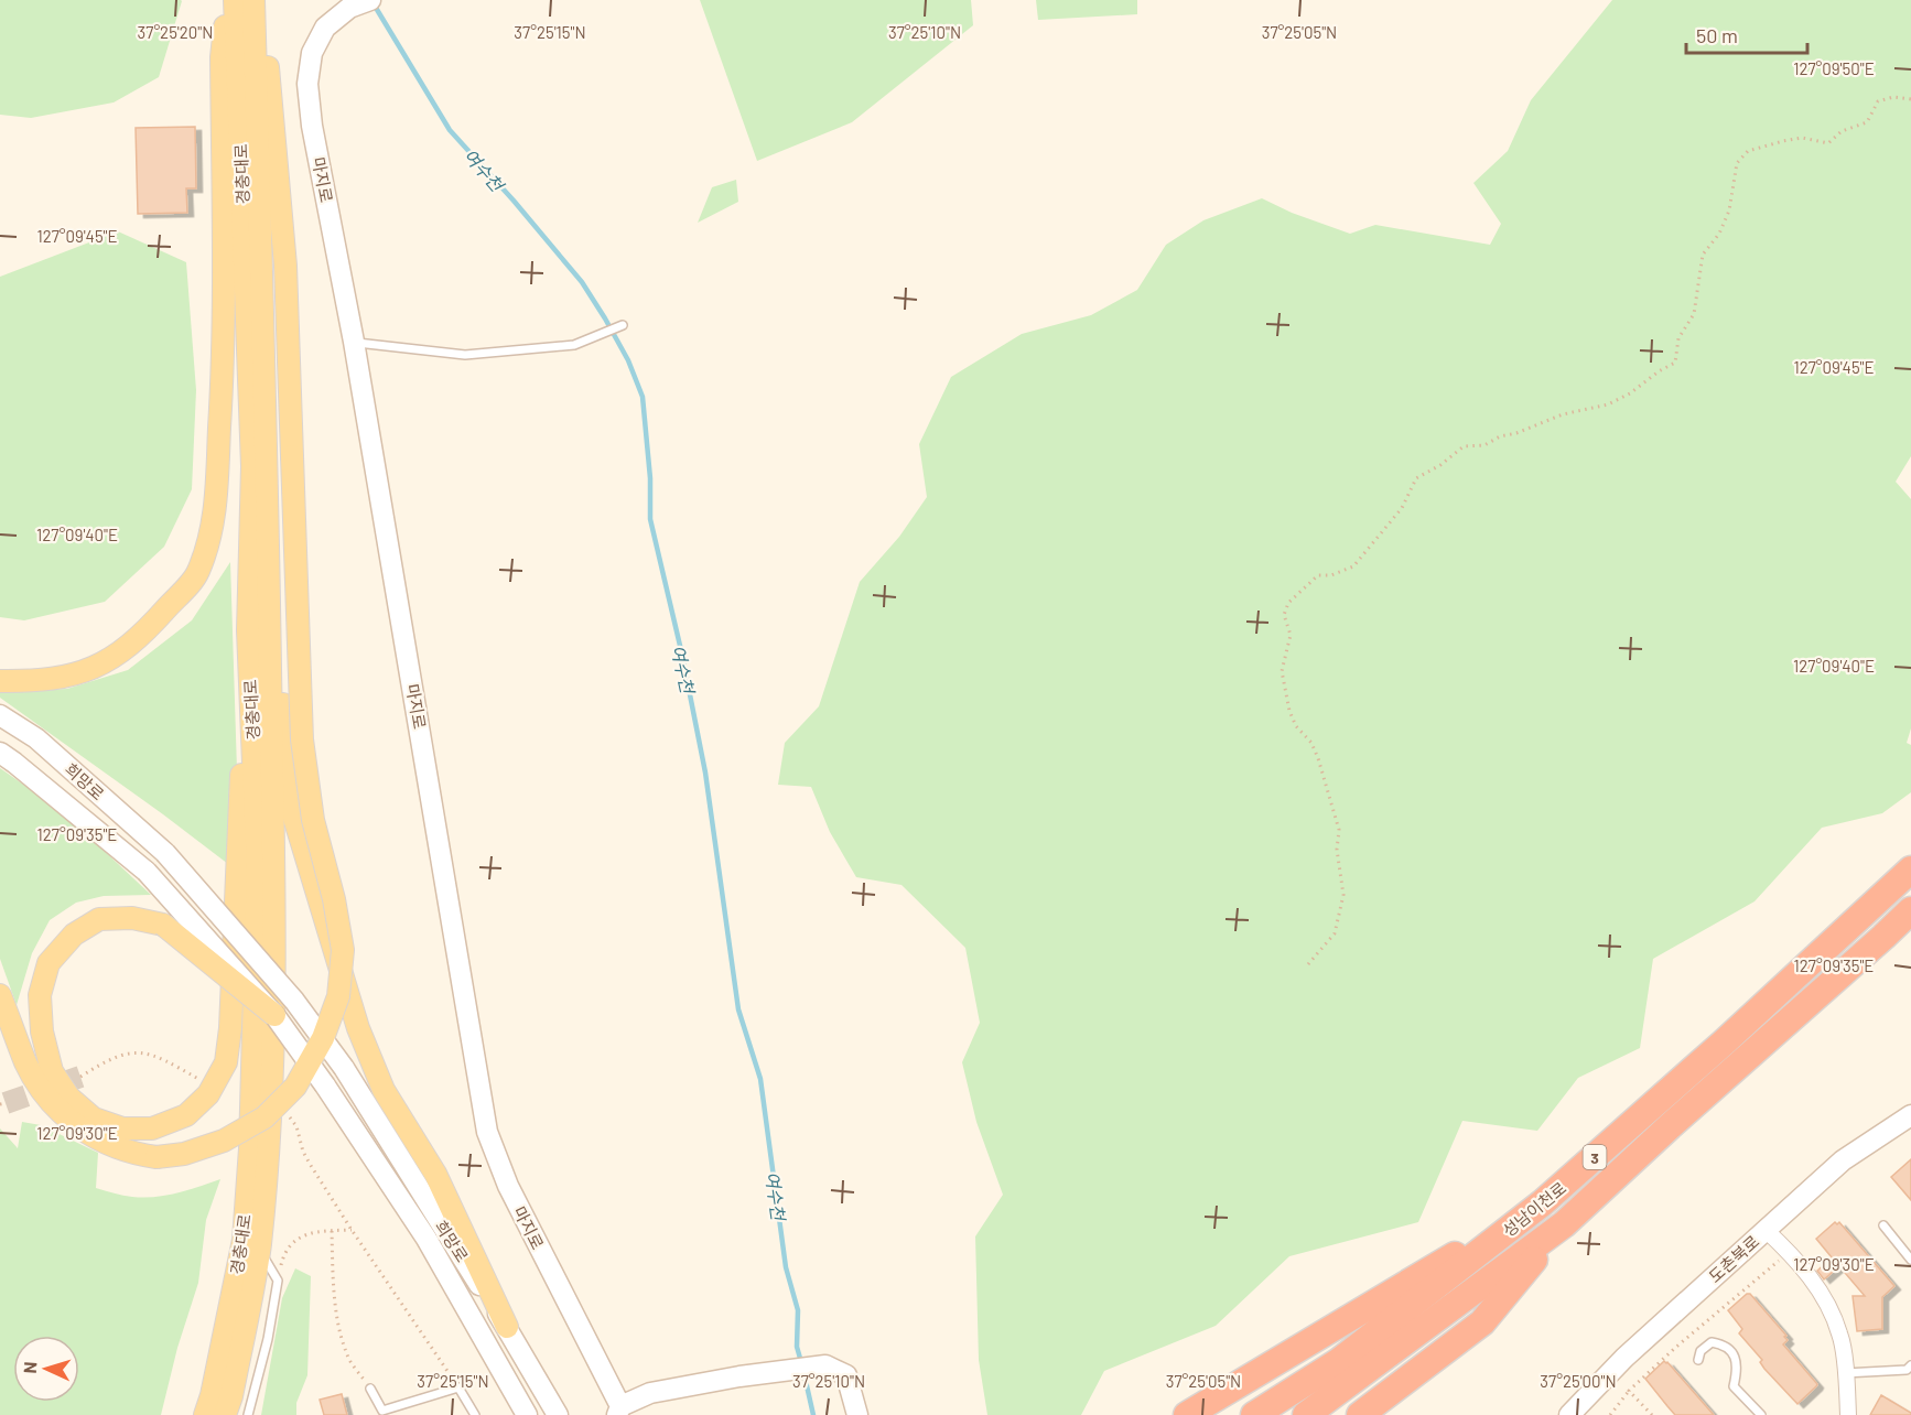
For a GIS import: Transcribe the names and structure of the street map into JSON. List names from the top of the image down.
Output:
{
  "streets": {
    "highway": ["3", "성남이천로"],
    "main road": [
      "경충대로",
      "마지로",
      "희망로",
      "도촌북로"
    ]
  },
  "water": ["여수천"],
  "scale_bar": "50 m",
  "north": "left",
  "coordinates": [
    "37°25'20\"N",
    "37°25'15\"N",
    "37°25'10\"N",
    "37°25'05\"N",
    "127°09'50\"E",
    "127°09'45\"E",
    "127°09'40\"E",
    "127°09'35\"E",
    "127°09'30\"E",
    "37°25'00\"N"
  ]
}
